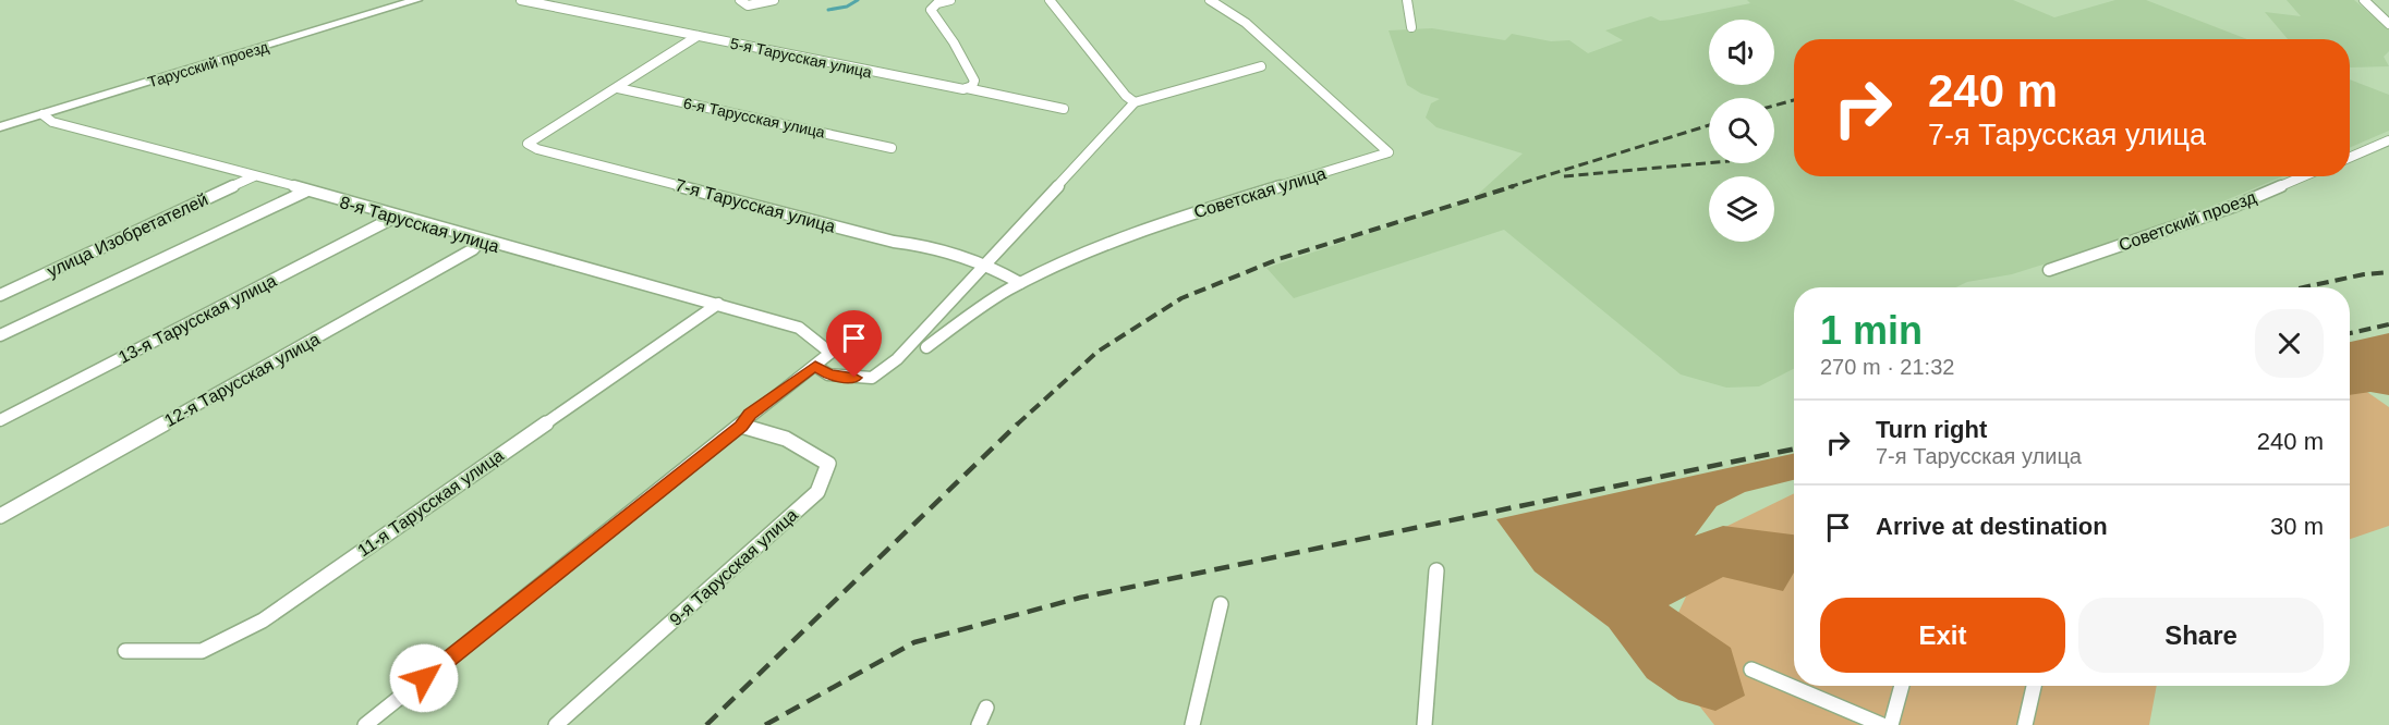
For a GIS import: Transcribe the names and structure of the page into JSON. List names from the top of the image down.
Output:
{
  "streets": {
    "street": [
      "5-я Тарусская улица",
      "Тарусский проезд",
      "6-я Тарусская улица",
      "Советская улица",
      "7-я Тарусская улица",
      "Советский проезд",
      "8-я Тарусская улица",
      "улица Изобретателей",
      "13-я Тарусская улица",
      "12-я Тарусская улица",
      "11-я Тарусская улица",
      "9-я Тарусская улица"
    ]
  },
  "crossings": [
    ["Тарусский проезд", "8-я Тарусская улица"],
    ["6-я Тарусская улица", "7-я Тарусская улица"],
    ["Советская улица", "7-я Тарусская улица"],
    ["8-я Тарусская улица", "улица Изобретателей"],
    ["8-я Тарусская улица", "13-я Тарусская улица"],
    ["8-я Тарусская улица", "12-я Тарусская улица"],
    ["8-я Тарусская улица", "11-я Тарусская улица"]
  ],
  "page": {
    "turn": ["240 m", "7-я Тарусская улица"],
    "heading": ["1 min", "270 m · 21:32"],
    "list": [
      {
        "name": "Turn right",
        "note": "7-я Тарусская улица",
        "value": "240 m"
      },
      {
        "name": "Arrive at destination",
        "value": "30 m"
      }
    ],
    "buttons": ["Exit", "Share"]
  }
}
